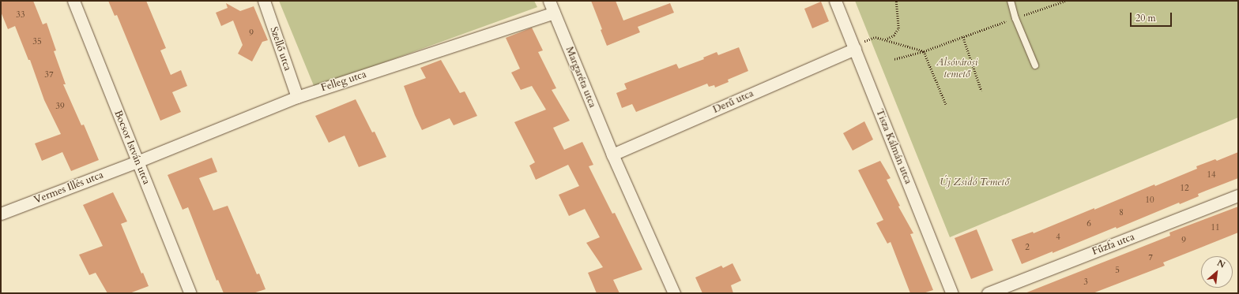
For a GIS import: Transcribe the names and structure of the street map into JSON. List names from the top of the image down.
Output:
{
  "streets": {
    "street": [
      "Szellő utca",
      "Margaréta utca",
      "Felleg utca",
      "Derű utca",
      "Tisza Kálmán utca",
      "Bocsor István utca",
      "Vermes Illés utca",
      "Fűzfa utca"
    ]
  },
  "crossings": [
    ["Szellő utca", "Felleg utca"],
    ["Margaréta utca", "Felleg utca"],
    ["Margaréta utca", "Derű utca"],
    ["Felleg utca", "Bocsor István utca"],
    ["Felleg utca", "Vermes Illés utca"],
    ["Derű utca", "Tisza Kálmán utca"],
    ["Bocsor István utca", "Vermes Illés utca"]
  ],
  "parks": ["Alsóvárosi temető", "Új Zsidó Temető"],
  "house_numbers": [
    "33",
    "9",
    "35",
    "37",
    "39",
    "14",
    "12",
    "10",
    "8",
    "6",
    "11",
    "4",
    "9",
    "2",
    "7",
    "5",
    "3"
  ],
  "scale_bar": "20 m",
  "north": "top right"
}
